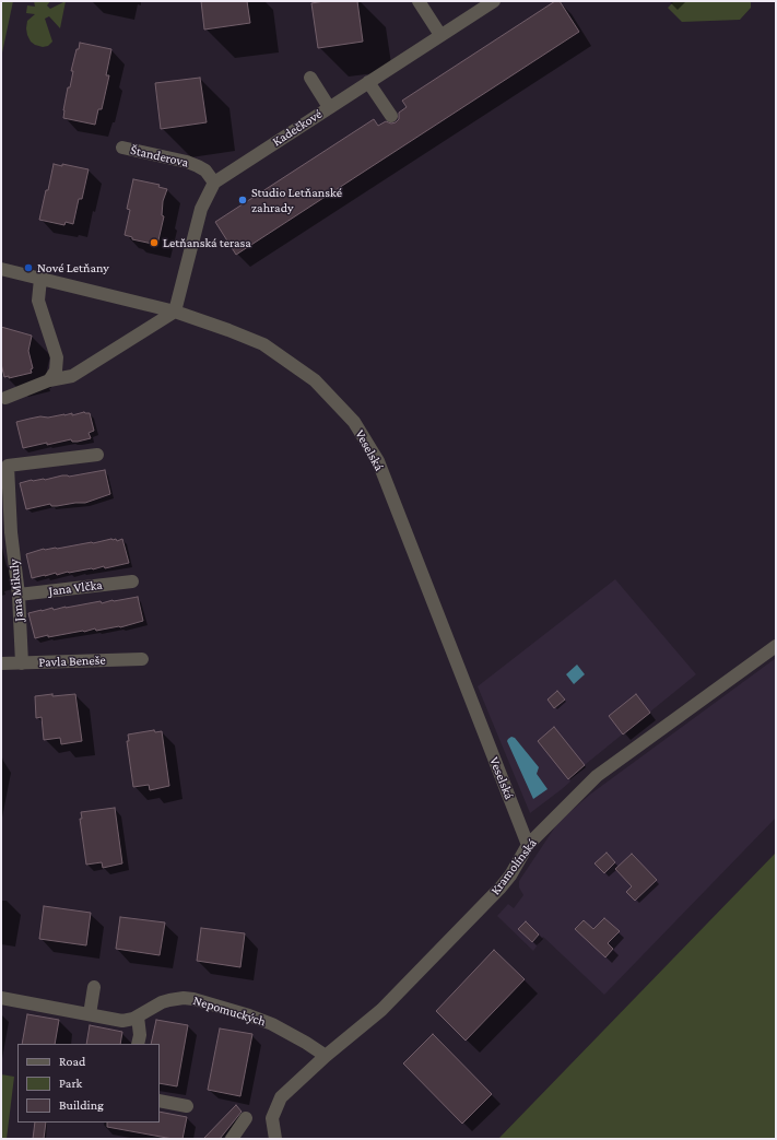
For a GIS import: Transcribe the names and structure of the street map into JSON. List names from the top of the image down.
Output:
{
  "streets": {
    "street": [
      "Kadečkové",
      "Štanderova",
      "Veselská",
      "Jana Vlčka",
      "Jana Mikuly",
      "Pavla Beneše",
      "Kramolínská",
      "Nepomuckých"
    ]
  },
  "crossings": [
    ["Kadečkové", "Štanderova"],
    ["Veselská", "Kramolínská"],
    ["Jana Vlčka", "Jana Mikuly"],
    ["Jana Mikuly", "Pavla Beneše"],
    ["Kramolínská", "Nepomuckých"]
  ],
  "places": ["Studio Letňanské zahrady", "Letňanská terasa", "Nové Letňany"],
  "legend": ["Road", "Park", "Building"]
}
